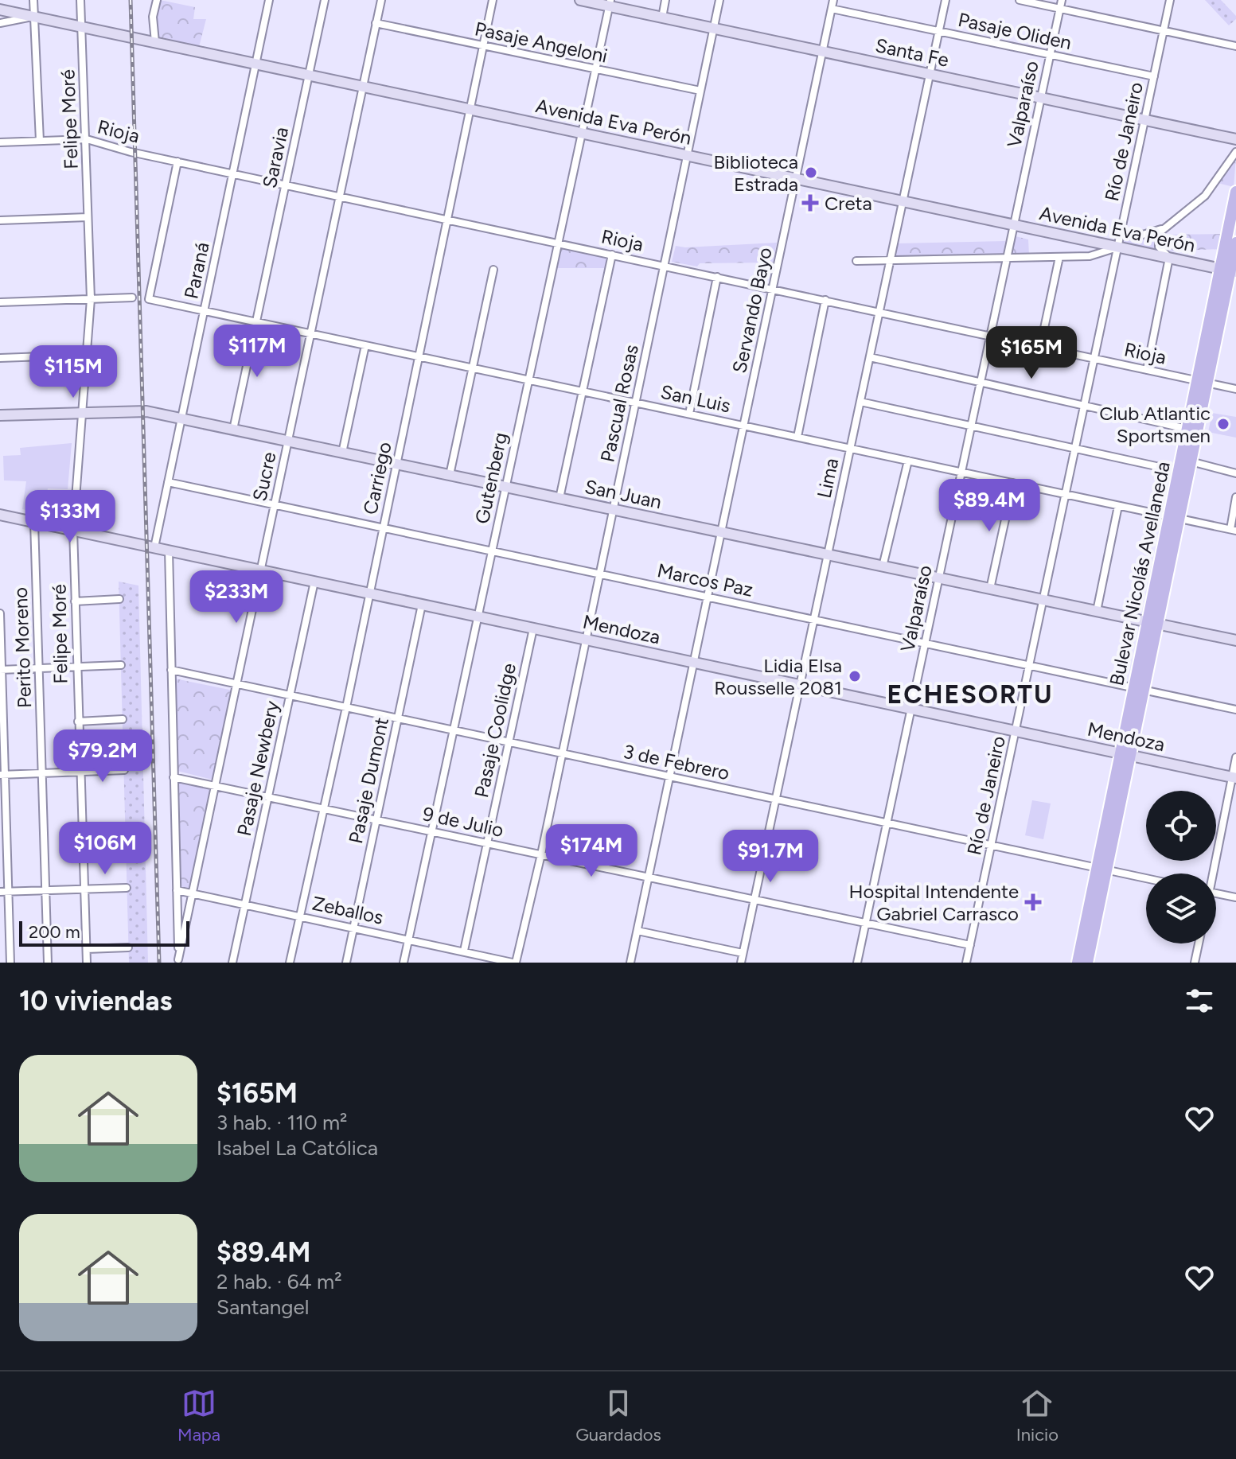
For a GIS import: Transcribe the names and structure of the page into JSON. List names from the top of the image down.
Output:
{
  "streets": {
    "main road": [
      "Santa Fe",
      "Avenida Eva Perón",
      "San Juan",
      "Bulevar Nicolás Avellaneda",
      "Mendoza"
    ],
    "street": [
      "Pasaje Oliden",
      "Pasaje Angeloni",
      "Valparaíso",
      "Felipe Moré",
      "Rioja",
      "Río de Janeiro",
      "Saravia",
      "Paraná",
      "Servando Bayo",
      "San Luis",
      "Pascual Rosas",
      "Sucre",
      "Carriego",
      "Gutenberg",
      "Lima",
      "Marcos Paz",
      "Perito Moreno",
      "Pasaje Coolidge",
      "3 de Febrero",
      "Pasaje Newbery",
      "Pasaje Dumont",
      "9 de Julio",
      "Zeballos"
    ]
  },
  "crossings": [
    ["Pasaje Oliden", "Valparaíso"],
    ["Pasaje Oliden", "Río de Janeiro"],
    ["Pasaje Oliden", "Servando Bayo"],
    ["Pasaje Oliden", "Lima"],
    ["Pasaje Angeloni", "Pascual Rosas"],
    ["Pasaje Angeloni", "Sucre"],
    ["Pasaje Angeloni", "Carriego"],
    ["Pasaje Angeloni", "Gutenberg"],
    ["Santa Fe", "Valparaíso"],
    ["Santa Fe", "Río de Janeiro"],
    ["Santa Fe", "Servando Bayo"],
    ["Santa Fe", "Pascual Rosas"],
    ["Santa Fe", "Gutenberg"],
    ["Santa Fe", "Lima"],
    ["Valparaíso", "Avenida Eva Perón"],
    ["Valparaíso", "Rioja"],
    ["Valparaíso", "San Luis"],
    ["Valparaíso", "San Juan"],
    ["Valparaíso", "Marcos Paz"],
    ["Valparaíso", "Mendoza"],
    ["Valparaíso", "3 de Febrero"],
    ["Valparaíso", "9 de Julio"],
    ["Felipe Moré", "Avenida Eva Perón"],
    ["Felipe Moré", "Rioja"],
    ["Felipe Moré", "San Juan"],
    ["Felipe Moré", "Mendoza"],
    ["Avenida Eva Perón", "Río de Janeiro"],
    ["Avenida Eva Perón", "Saravia"],
    ["Avenida Eva Perón", "Paraná"],
    ["Avenida Eva Perón", "Servando Bayo"],
    ["Avenida Eva Perón", "Pascual Rosas"],
    ["Avenida Eva Perón", "Sucre"],
    ["Avenida Eva Perón", "Carriego"],
    ["Avenida Eva Perón", "Gutenberg"],
    ["Avenida Eva Perón", "Lima"],
    ["Avenida Eva Perón", "Bulevar Nicolás Avellaneda"],
    ["Rioja", "Río de Janeiro"],
    ["Rioja", "Saravia"],
    ["Rioja", "Paraná"],
    ["Rioja", "Servando Bayo"],
    ["Rioja", "San Luis"],
    ["Rioja", "Pascual Rosas"],
    ["Rioja", "Sucre"],
    ["Rioja", "Carriego"],
    ["Rioja", "Gutenberg"],
    ["Rioja", "Lima"],
    ["Rioja", "Bulevar Nicolás Avellaneda"],
    ["Río de Janeiro", "San Luis"],
    ["Río de Janeiro", "San Juan"],
    ["Río de Janeiro", "Marcos Paz"],
    ["Río de Janeiro", "Mendoza"],
    ["Río de Janeiro", "3 de Febrero"],
    ["Río de Janeiro", "9 de Julio"],
    ["Saravia", "San Luis"],
    ["Saravia", "San Juan"],
    ["Paraná", "San Luis"],
    ["Paraná", "San Juan"],
    ["Paraná", "Marcos Paz"],
    ["Paraná", "Mendoza"],
    ["Servando Bayo", "San Luis"],
    ["Servando Bayo", "San Juan"],
    ["Servando Bayo", "Marcos Paz"],
    ["Servando Bayo", "Mendoza"],
    ["Servando Bayo", "3 de Febrero"],
    ["Servando Bayo", "9 de Julio"],
    ["San Luis", "Pascual Rosas"],
    ["San Luis", "Sucre"],
    ["San Luis", "Carriego"],
    ["San Luis", "Gutenberg"],
    ["San Luis", "Lima"],
    ["San Luis", "Bulevar Nicolás Avellaneda"],
    ["Pascual Rosas", "San Juan"],
    ["Pascual Rosas", "Marcos Paz"],
    ["Pascual Rosas", "Mendoza"],
    ["Pascual Rosas", "3 de Febrero"],
    ["Pascual Rosas", "9 de Julio"],
    ["Pascual Rosas", "Zeballos"],
    ["Sucre", "San Juan"],
    ["Sucre", "Marcos Paz"],
    ["Sucre", "Mendoza"],
    ["Sucre", "3 de Febrero"],
    ["Sucre", "9 de Julio"],
    ["Sucre", "Zeballos"],
    ["Carriego", "San Juan"],
    ["Carriego", "Marcos Paz"],
    ["Carriego", "Mendoza"],
    ["Carriego", "3 de Febrero"],
    ["Carriego", "9 de Julio"],
    ["Carriego", "Zeballos"],
    ["Gutenberg", "San Juan"],
    ["Gutenberg", "Marcos Paz"],
    ["Gutenberg", "Mendoza"],
    ["Gutenberg", "3 de Febrero"],
    ["Gutenberg", "9 de Julio"],
    ["Gutenberg", "Zeballos"],
    ["Lima", "San Juan"],
    ["Lima", "Marcos Paz"],
    ["Lima", "Mendoza"],
    ["Lima", "3 de Febrero"],
    ["Lima", "9 de Julio"],
    ["San Juan", "Bulevar Nicolás Avellaneda"],
    ["Bulevar Nicolás Avellaneda", "Marcos Paz"],
    ["Bulevar Nicolás Avellaneda", "Mendoza"],
    ["Bulevar Nicolás Avellaneda", "3 de Febrero"],
    ["Mendoza", "Perito Moreno"],
    ["Mendoza", "Pasaje Coolidge"],
    ["Mendoza", "Pasaje Newbery"],
    ["Mendoza", "Pasaje Dumont"],
    ["Pasaje Coolidge", "3 de Febrero"],
    ["Pasaje Coolidge", "9 de Julio"],
    ["Pasaje Coolidge", "Zeballos"],
    ["3 de Febrero", "Pasaje Newbery"],
    ["3 de Febrero", "Pasaje Dumont"],
    ["Pasaje Newbery", "9 de Julio"],
    ["Pasaje Newbery", "Zeballos"],
    ["Pasaje Dumont", "9 de Julio"],
    ["Pasaje Dumont", "Zeballos"]
  ],
  "districts": ["ECHESORTU"],
  "places": {
    "other": ["Biblioteca Estrada", "Club Atlantic Sportsmen", "Lidia Elsa Rousselle 2081"],
    "health": ["Creta", "Hospital Intendente Gabriel Carrasco"]
  },
  "scale_bar": "200 m",
  "page": {
    "price": [
      "$117M",
      "$165M",
      "$115M",
      "$89.4M",
      "$133M",
      "$233M",
      "$79.2M",
      "$106M",
      "$174M",
      "$91.7M"
    ],
    "scale": "200 m",
    "heading": "10 viviendas",
    "list": [
      {
        "name": "$165M",
        "note": "3 hab. · 110 m² · Isabel La Católica"
      },
      {
        "name": "$89.4M",
        "note": "2 hab. · 64 m² · Santangel"
      }
    ],
    "tabs": ["Mapa", "Guardados", "Inicio"]
  }
}
